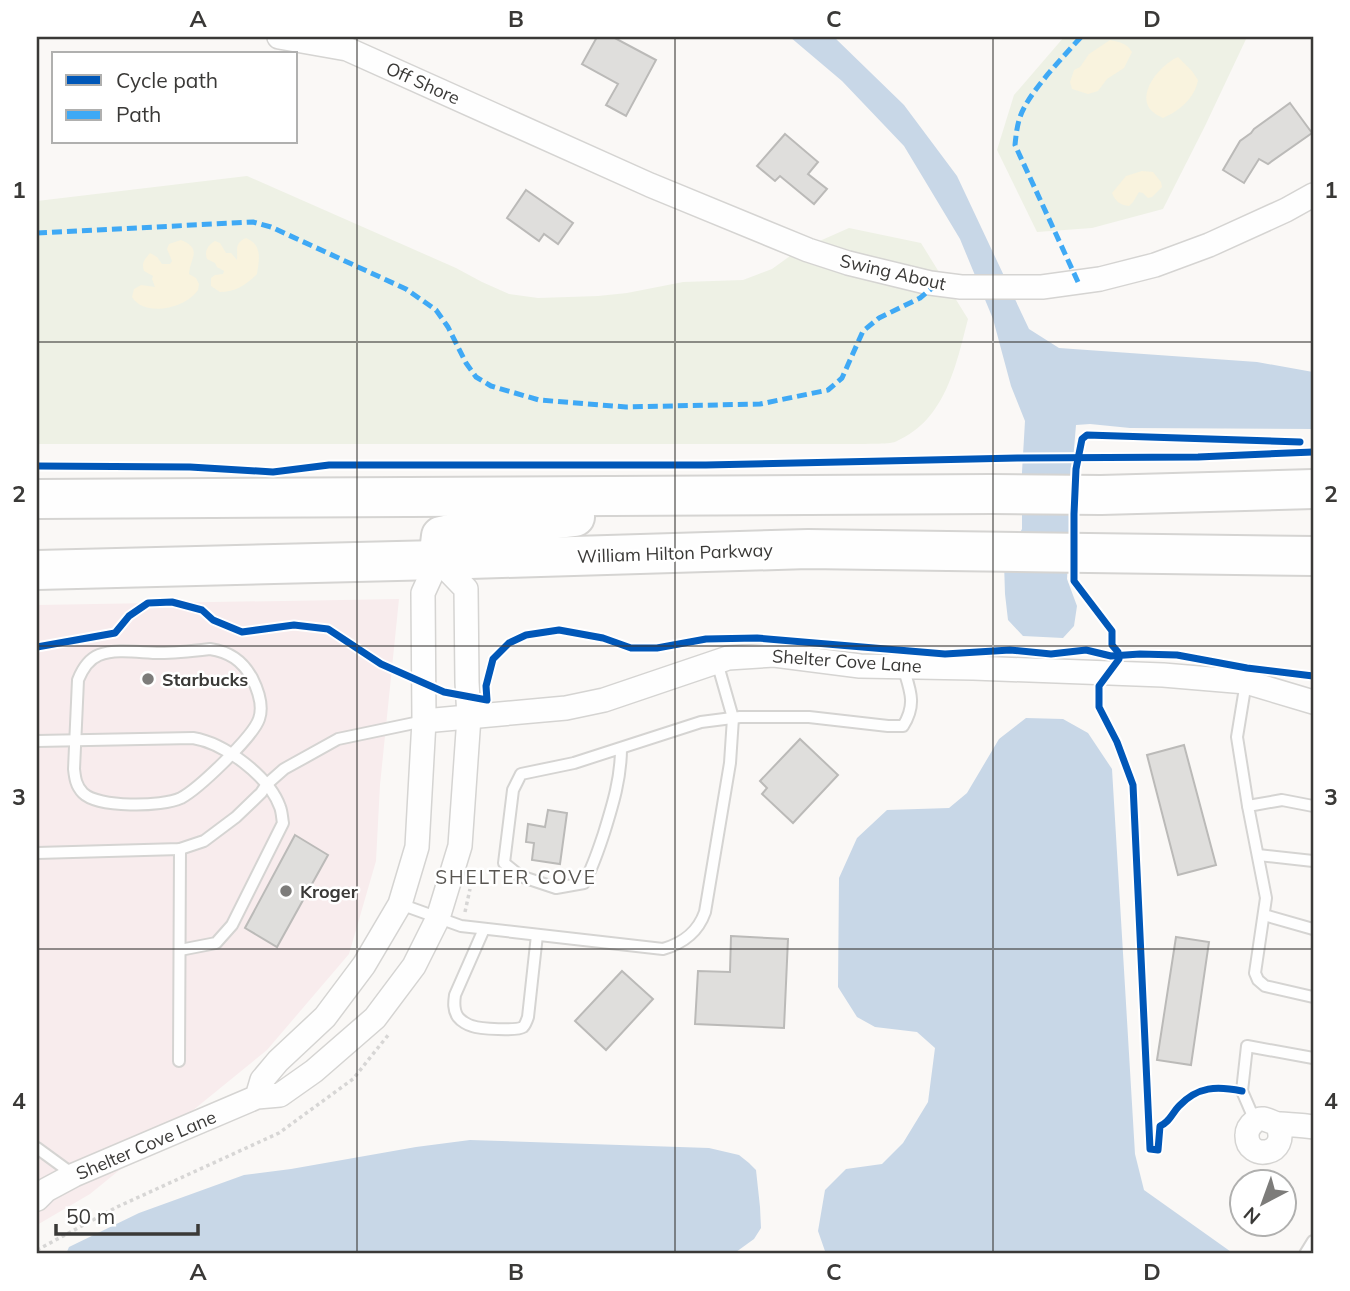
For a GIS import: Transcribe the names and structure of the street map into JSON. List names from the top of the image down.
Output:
{
  "streets": {
    "highway": ["William Hilton Parkway"],
    "street": ["Off Shore", "Swing About", "Shelter Cove Lane"]
  },
  "crossings": [
    ["Off Shore", "Swing About"],
    ["William Hilton Parkway", "Shelter Cove Lane"]
  ],
  "districts": ["SHELTER COVE"],
  "places": ["Starbucks", "Kroger"],
  "legend": ["Cycle path", "Path"],
  "scale_bar": "50 m",
  "north": "bottom left",
  "grid": {
    "columns": [
      "A",
      "B",
      "C",
      "D"
    ],
    "rows": [
      "1",
      "2",
      "3",
      "4"
    ]
  }
}
